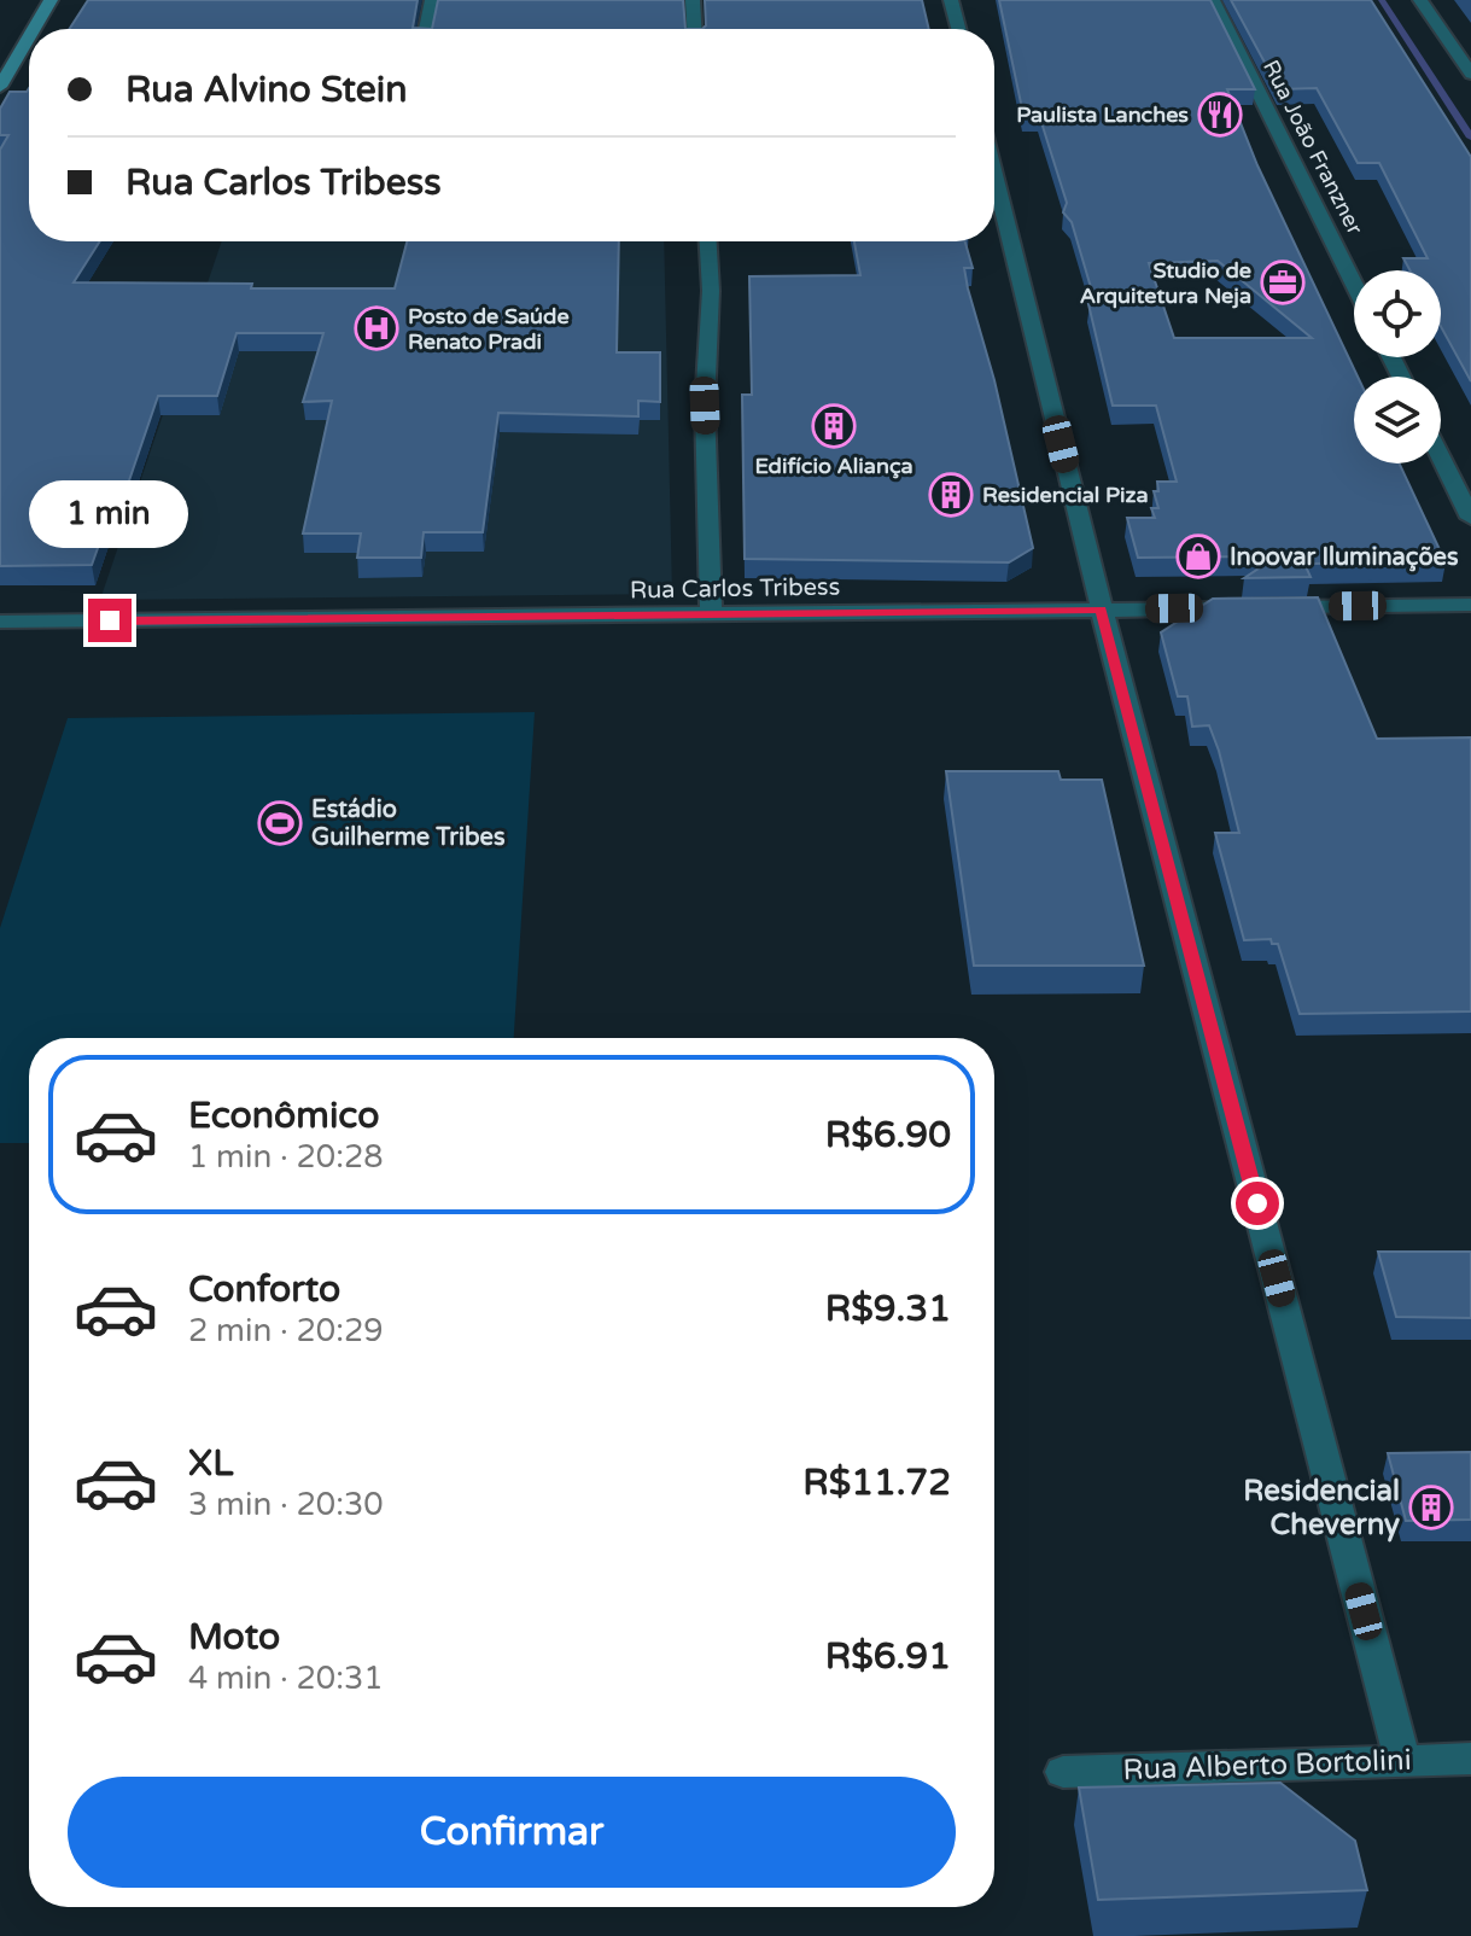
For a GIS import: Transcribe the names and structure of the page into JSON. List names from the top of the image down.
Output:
{
  "streets": {
    "street": ["Rua João Franzner", "Rua Carlos Tribess", "Rua Alberto Bortolini"]
  },
  "places": {
    "restaurant": ["Paulista Lanches"],
    "office": ["Studio de Arquitetura Neja"],
    "hospital": ["Posto de Saúde Renato Pradi"],
    "building": ["Edifício Aliança", "Residencial Piza", "Residencial Cheverny"],
    "shop": ["Inoovar Iluminações"],
    "sports": ["Estádio Guilherme Tribes"]
  },
  "page": {
    "banner": ["Rua Alvino Stein", "Rua Carlos Tribess"],
    "bubble": "1 min",
    "list": [
      {
        "name": "Econômico",
        "note": "1 min · 20:28",
        "value": "R$6.90"
      },
      {
        "name": "Conforto",
        "note": "2 min · 20:29",
        "value": "R$9.31"
      },
      {
        "name": "XL",
        "note": "3 min · 20:30",
        "value": "R$11.72"
      },
      {
        "name": "Moto",
        "note": "4 min · 20:31",
        "value": "R$6.91"
      }
    ],
    "buttons": "Confirmar"
  }
}
